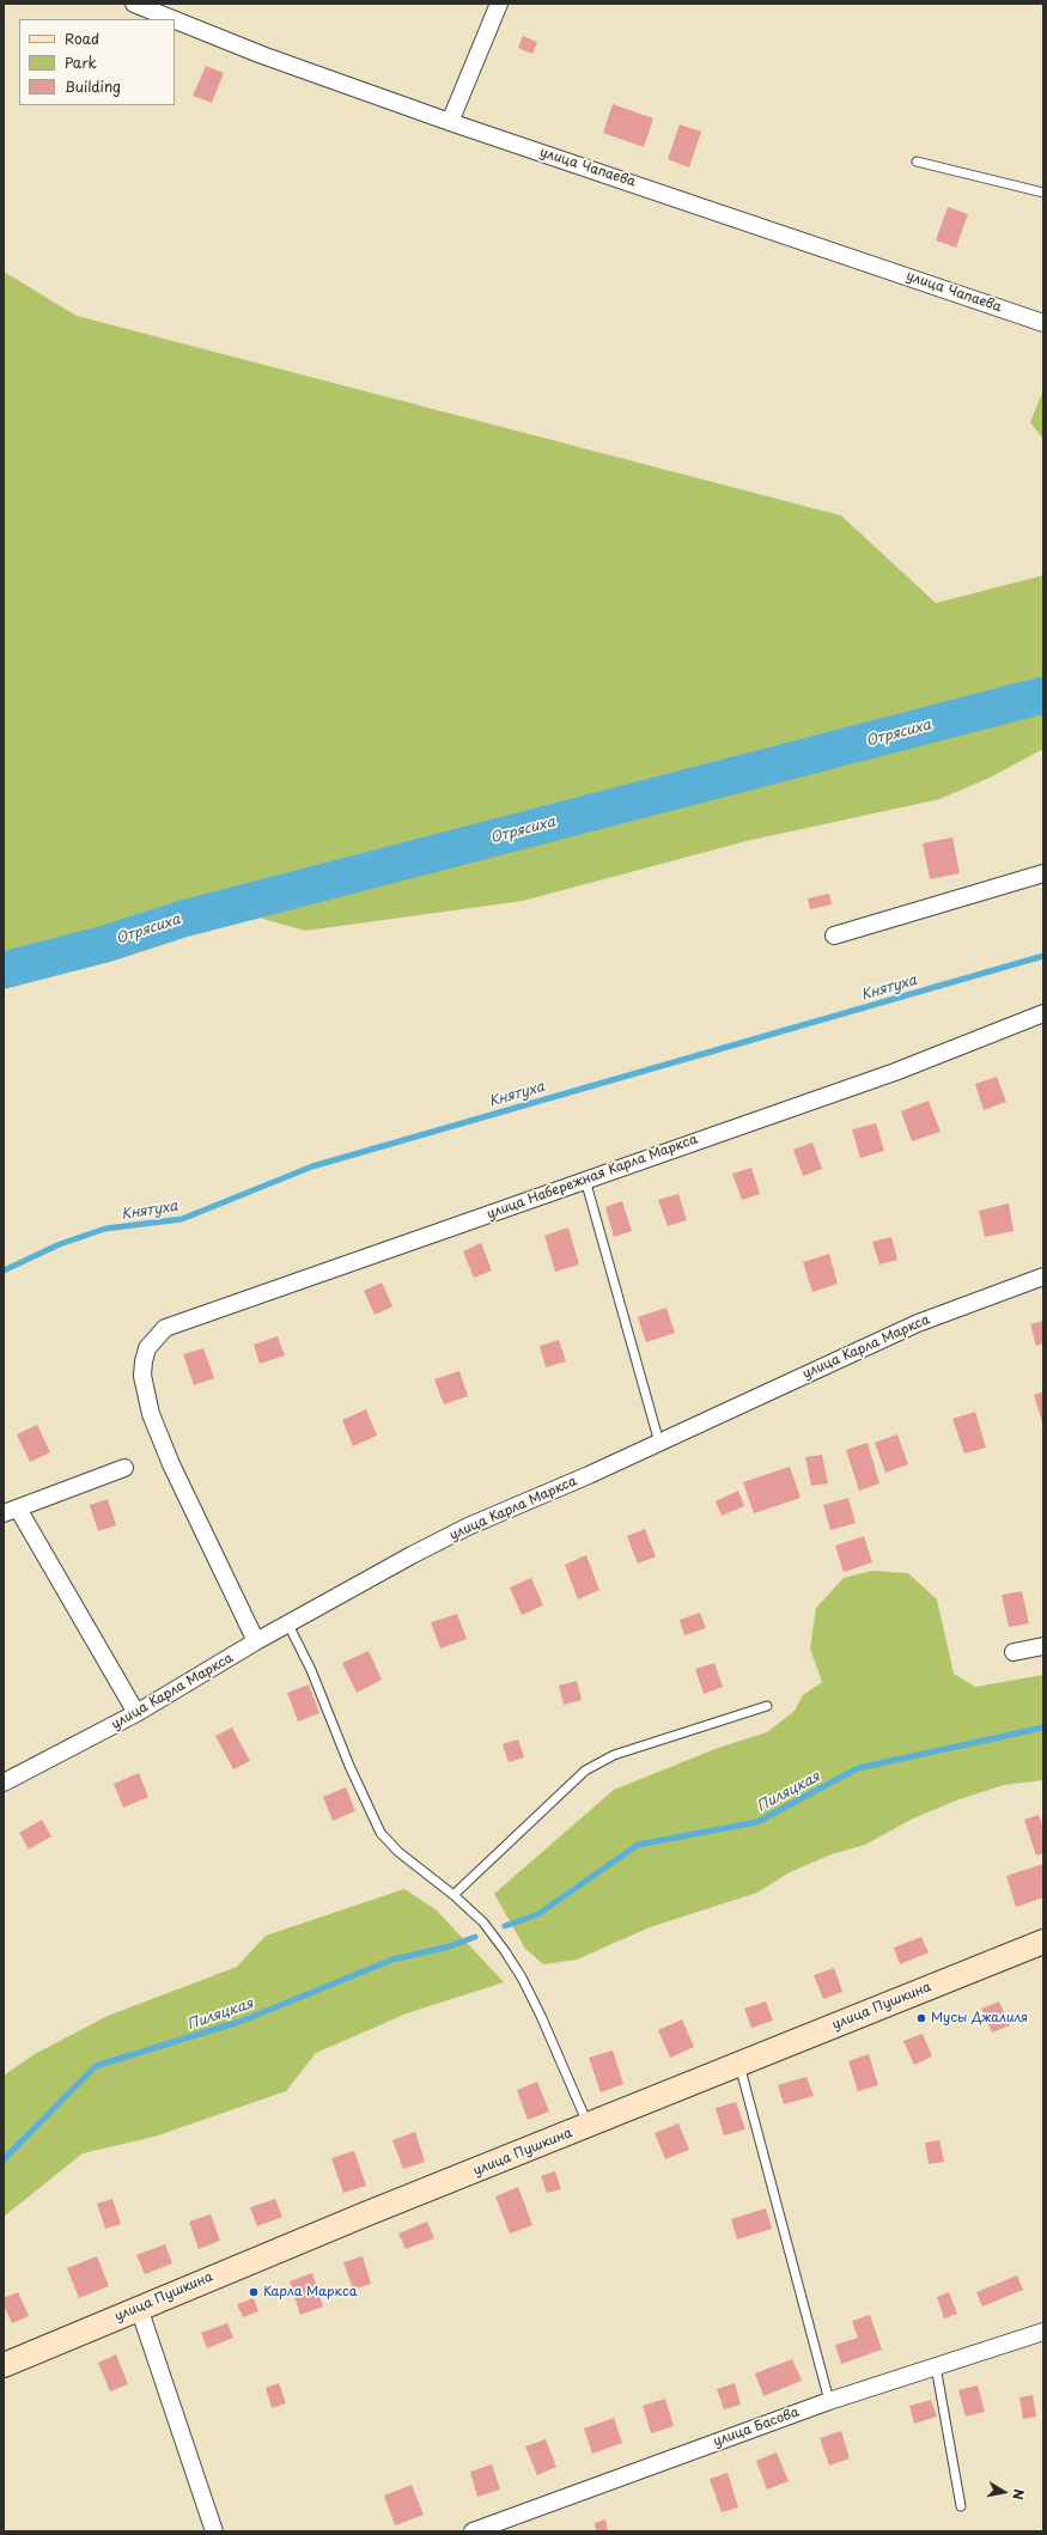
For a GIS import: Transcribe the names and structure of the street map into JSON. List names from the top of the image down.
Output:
{
  "streets": {
    "street": [
      "улица Чапаева",
      "улица Набережная Карла Маркса",
      "улица Карла Маркса",
      "улица Пушкина",
      "улица Басова"
    ]
  },
  "crossings": [
    ["улица Набережная Карла Маркса", "улица Карла Маркса"]
  ],
  "water": ["Отрясиха", "Княтуха", "Пиляцкая"],
  "places": ["Мусы Джалиля", "Карла Маркса"],
  "legend": ["Road", "Park", "Building"],
  "north": "right"
}
